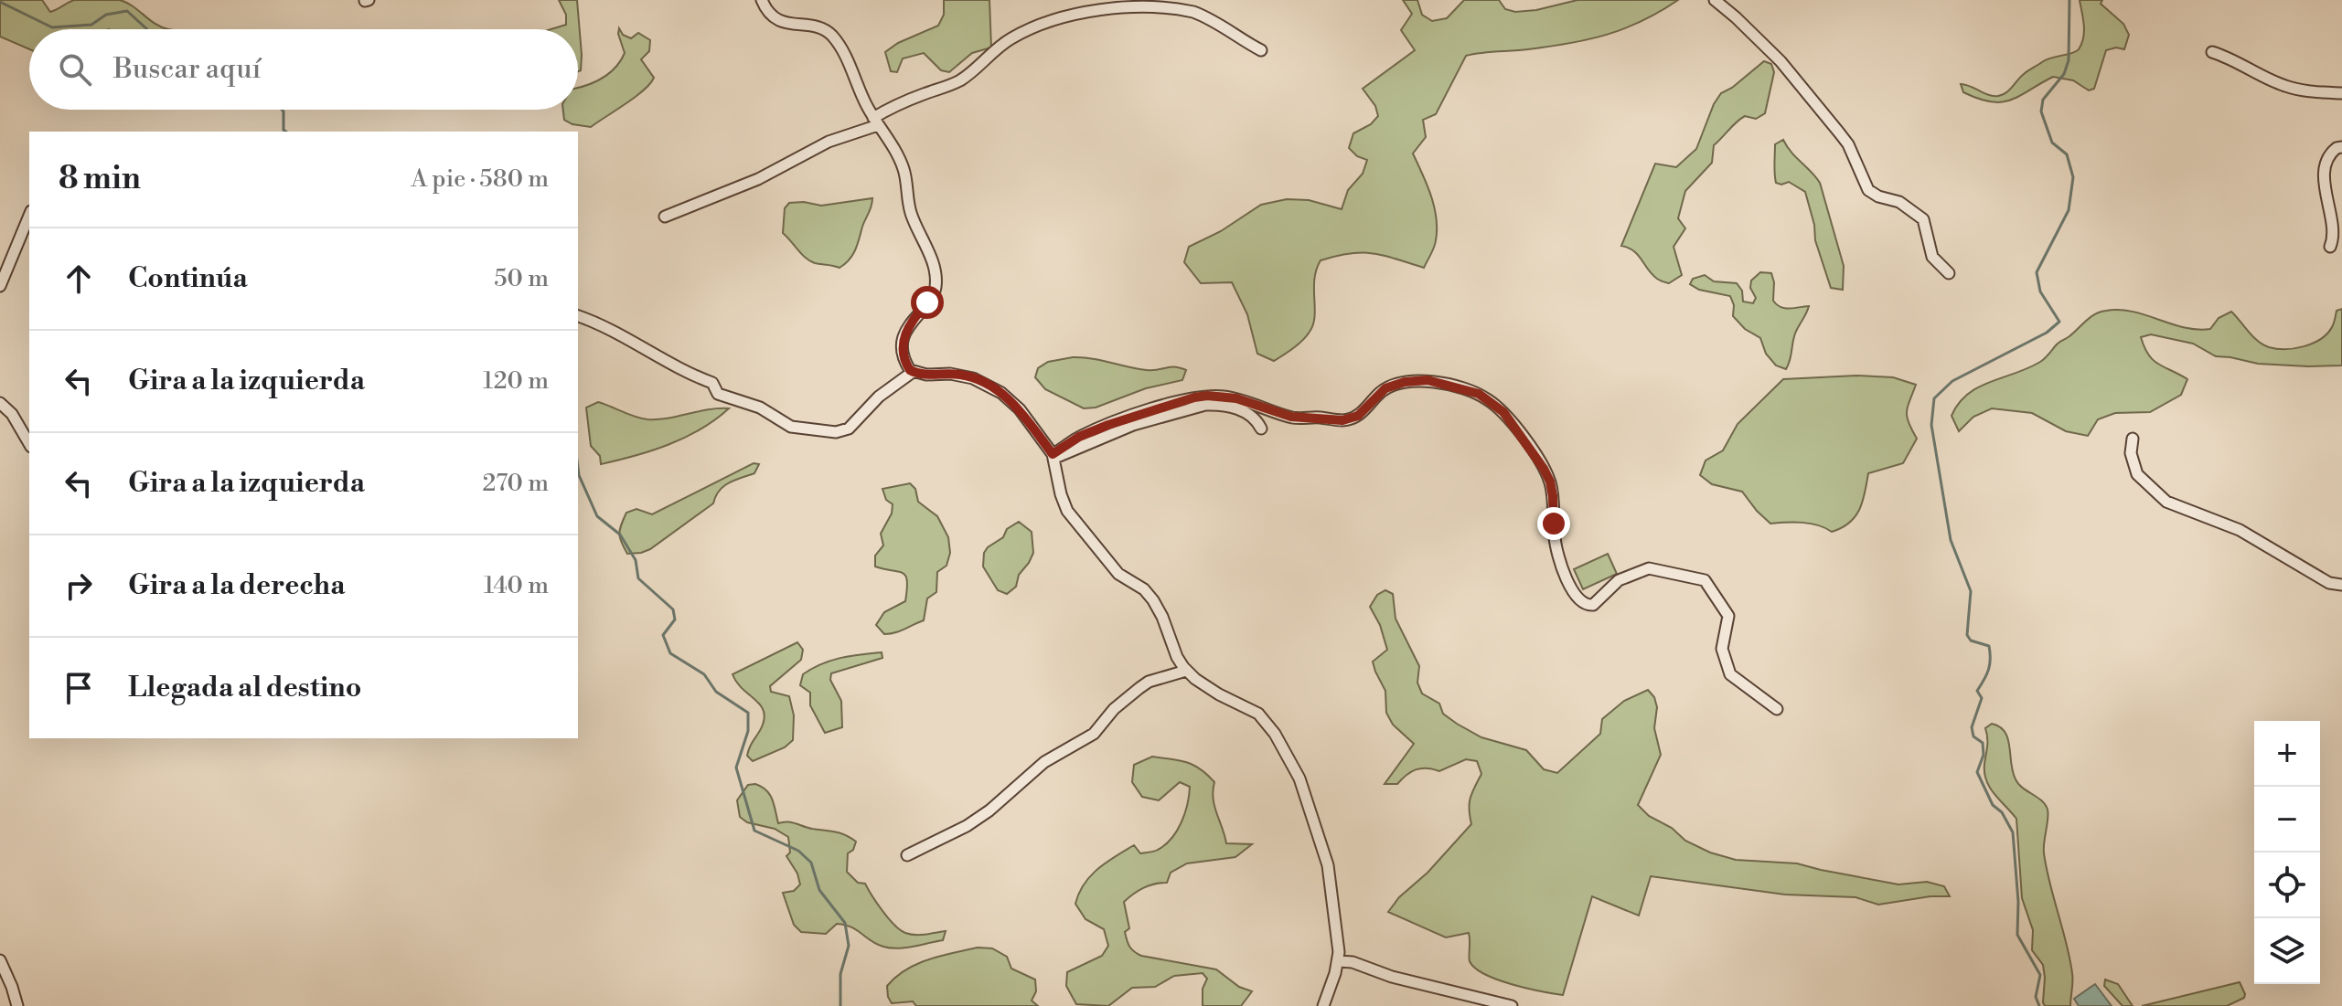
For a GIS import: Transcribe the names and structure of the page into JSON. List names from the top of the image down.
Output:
{
  "page": {
    "search": "Buscar aquí",
    "heading": ["8 min", "A pie · 580 m"],
    "list": [
      ["Continúa", "50 m"],
      ["Gira a la izquierda", "120 m"],
      ["Gira a la izquierda", "270 m"],
      ["Gira a la derecha", "140 m"],
      "Llegada al destino"
    ],
    "map_buttons": ["+", "−"]
  }
}
